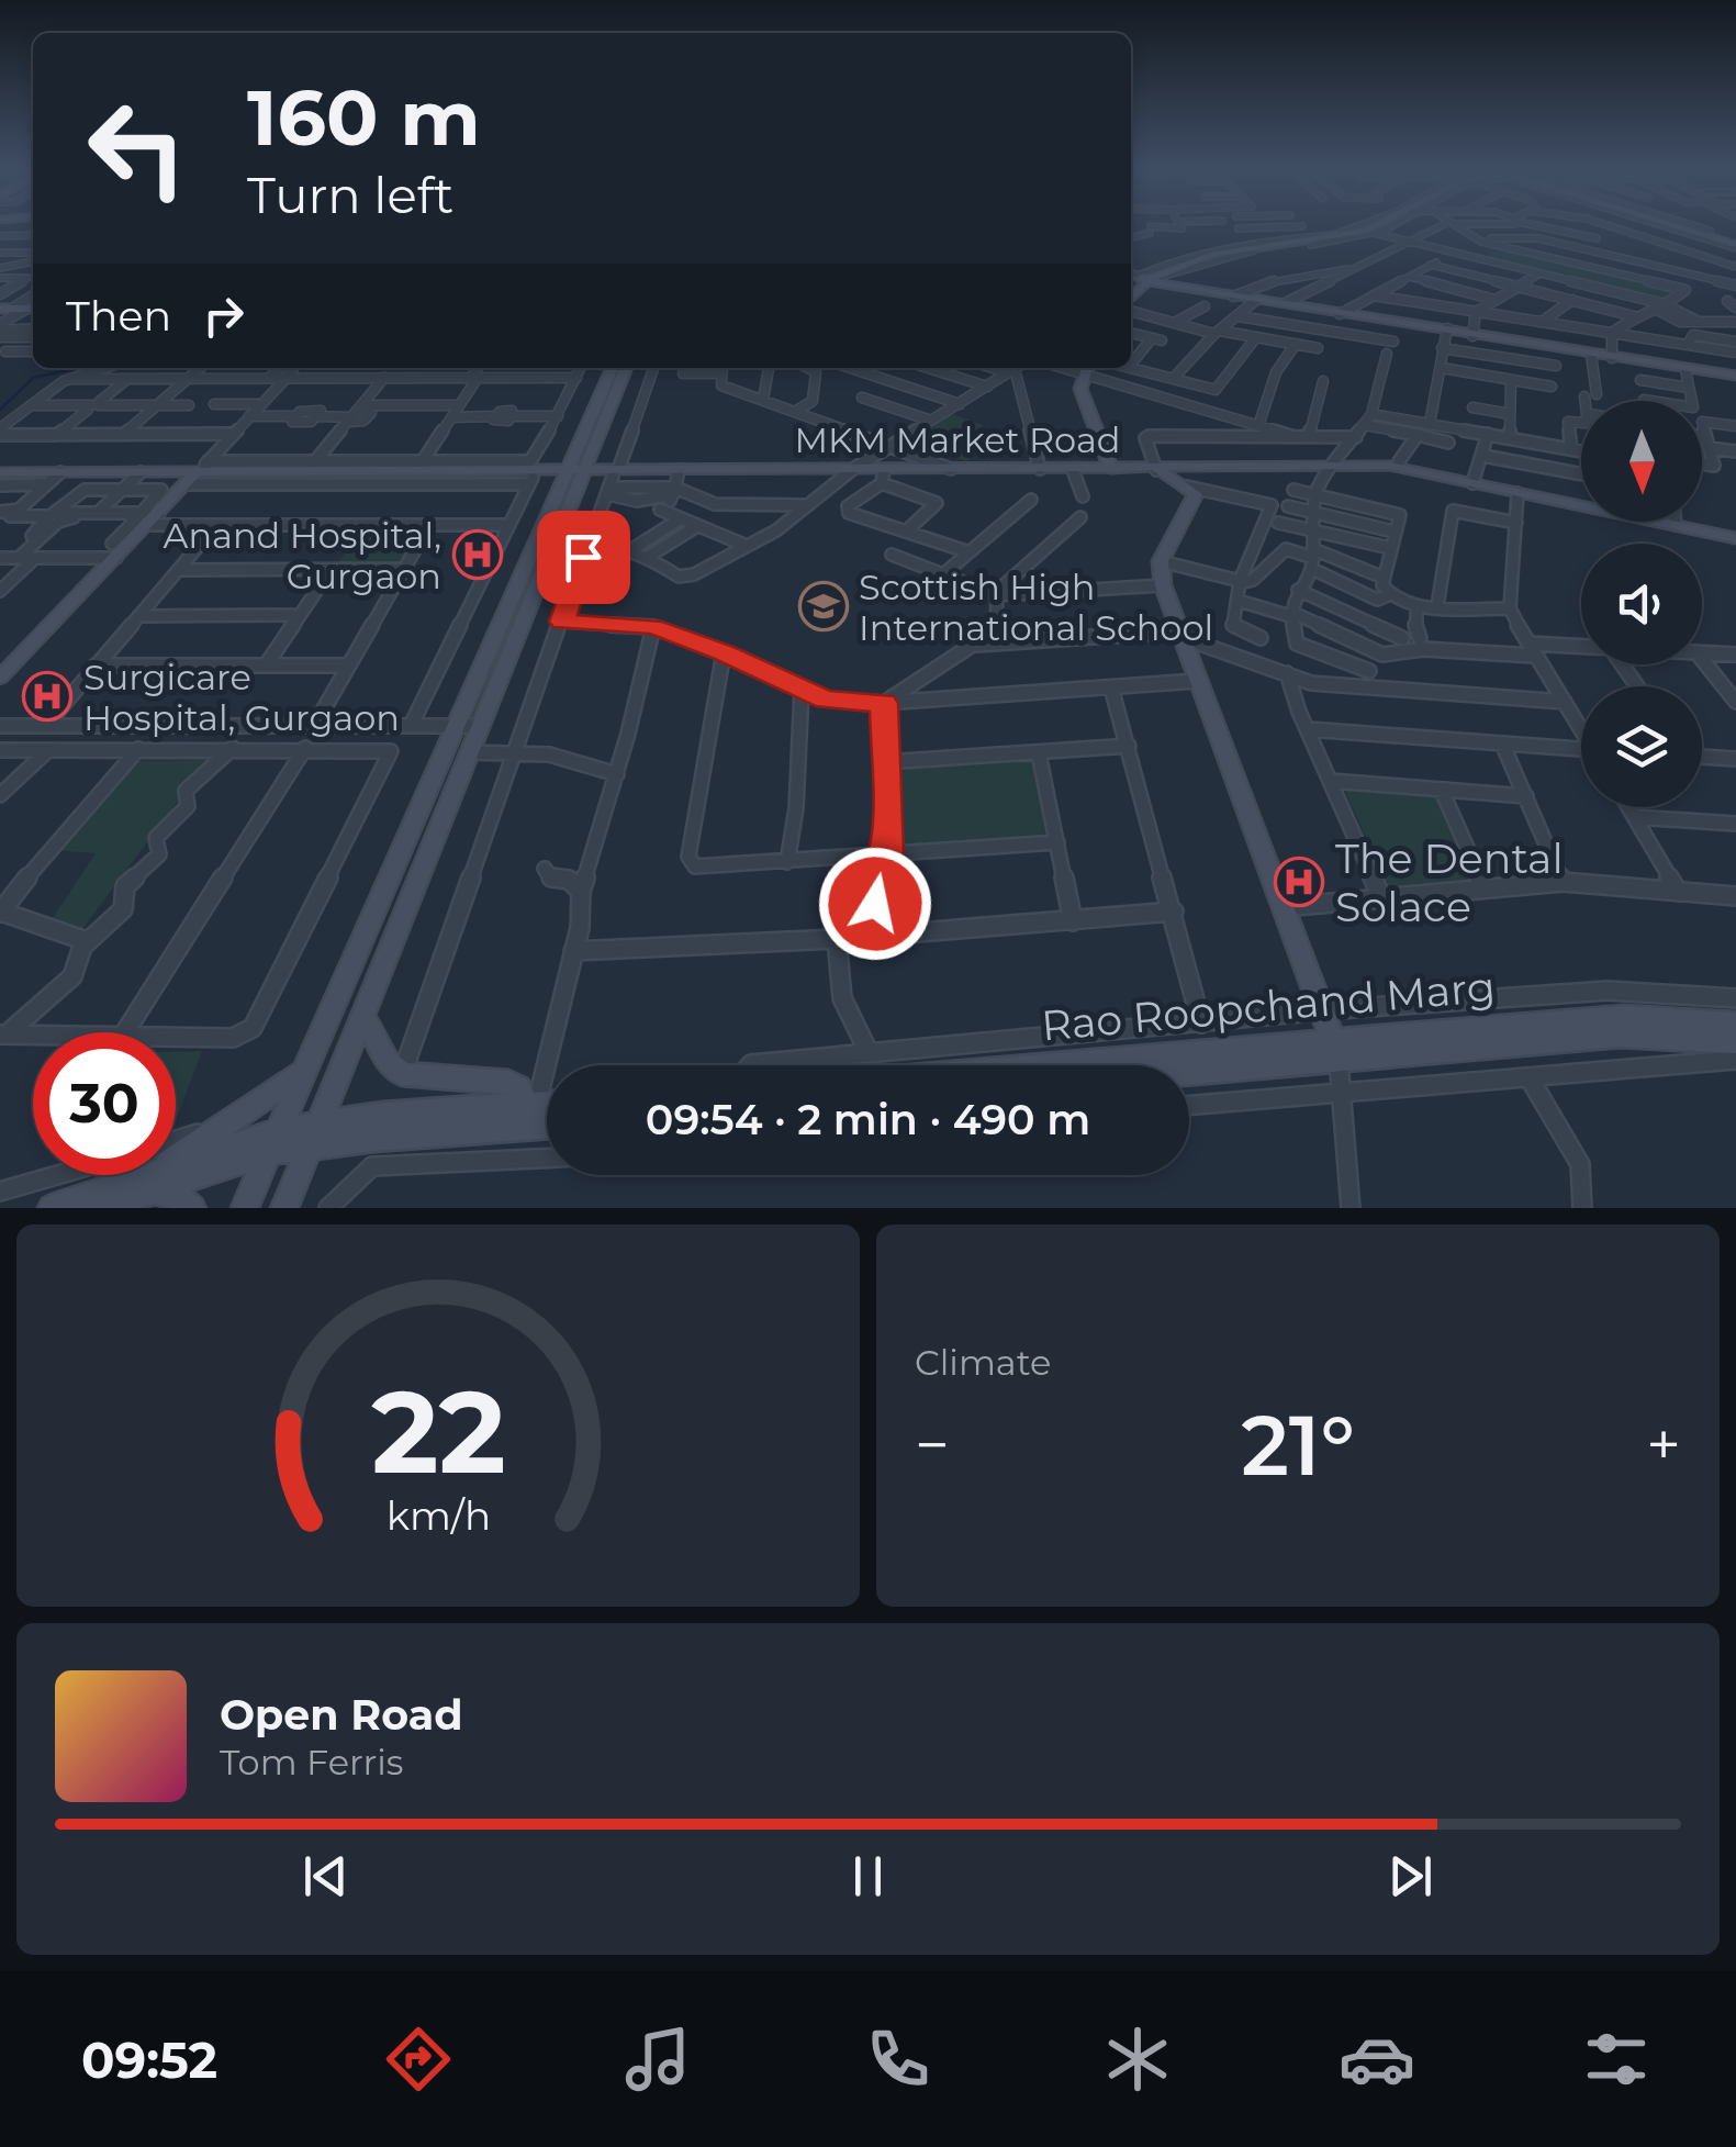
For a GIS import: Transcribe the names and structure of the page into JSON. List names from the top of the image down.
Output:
{
  "streets": {
    "street": ["MKM Market Road", "Rao Roopchand Marg"]
  },
  "places": {
    "hospital": ["Anand Hospital, Gurgaon", "Surgicare Hospital, Gurgaon", "The Dental Solace"],
    "school or university": ["Scottish High International School"]
  },
  "north": "bottom",
  "page": {
    "turn": ["160 m", "Turn left"],
    "then": "Then",
    "limit": "30",
    "trip": "09:54 · 2 min · 490 m",
    "tile": "Climate",
    "heat": ["−", "21°", "+"],
    "song": ["Open Road", "Tom Ferris"],
    "tabs": "09:52",
    "gauge": ["22", "km/h"]
  }
}
